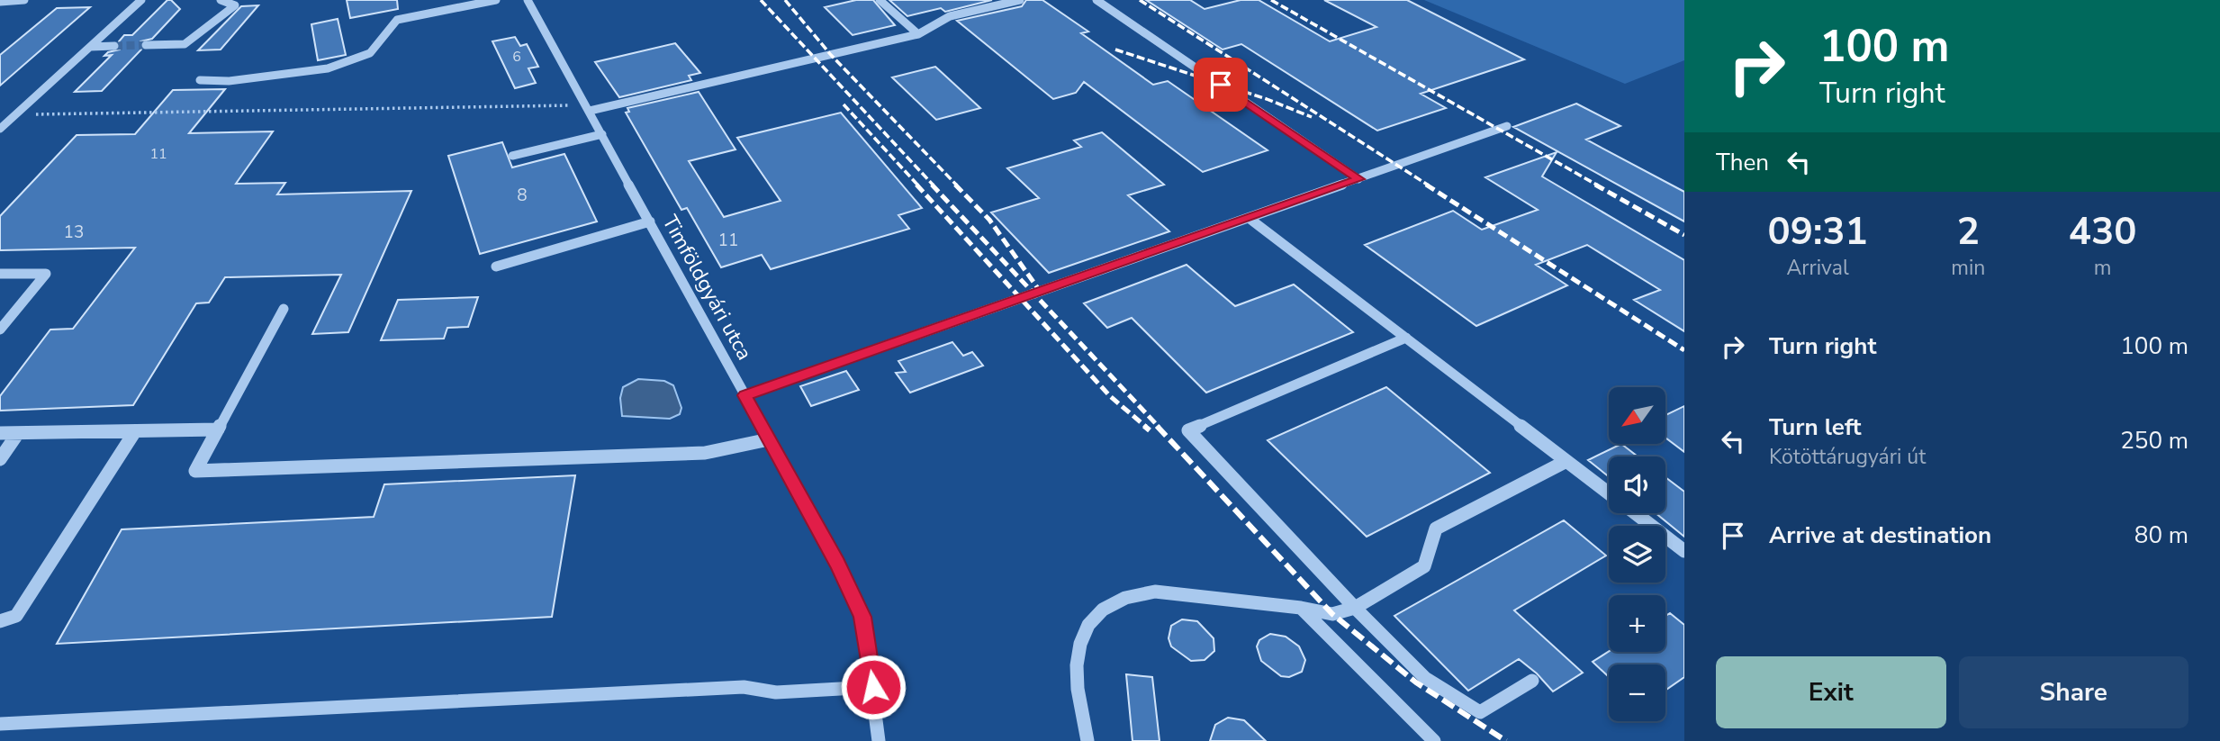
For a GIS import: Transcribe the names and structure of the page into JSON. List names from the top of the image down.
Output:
{
  "streets": {
    "street": ["Timföldgyári utca"]
  },
  "house_numbers": [
    "6",
    "11",
    "8",
    "13",
    "11"
  ],
  "north": "bottom left",
  "page": {
    "turn": ["100 m", "Turn right"],
    "then": "Then",
    "eta": [
      "09:31",
      "Arrival",
      "2",
      "min",
      "430",
      "m"
    ],
    "list": [
      {
        "name": "Turn right",
        "value": "100 m"
      },
      {
        "name": "Turn left",
        "note": "Kötöttárugyári út",
        "value": "250 m"
      },
      {
        "name": "Arrive at destination",
        "value": "80 m"
      }
    ],
    "map_buttons": ["+", "−"],
    "buttons": ["Exit", "Share"]
  }
}
